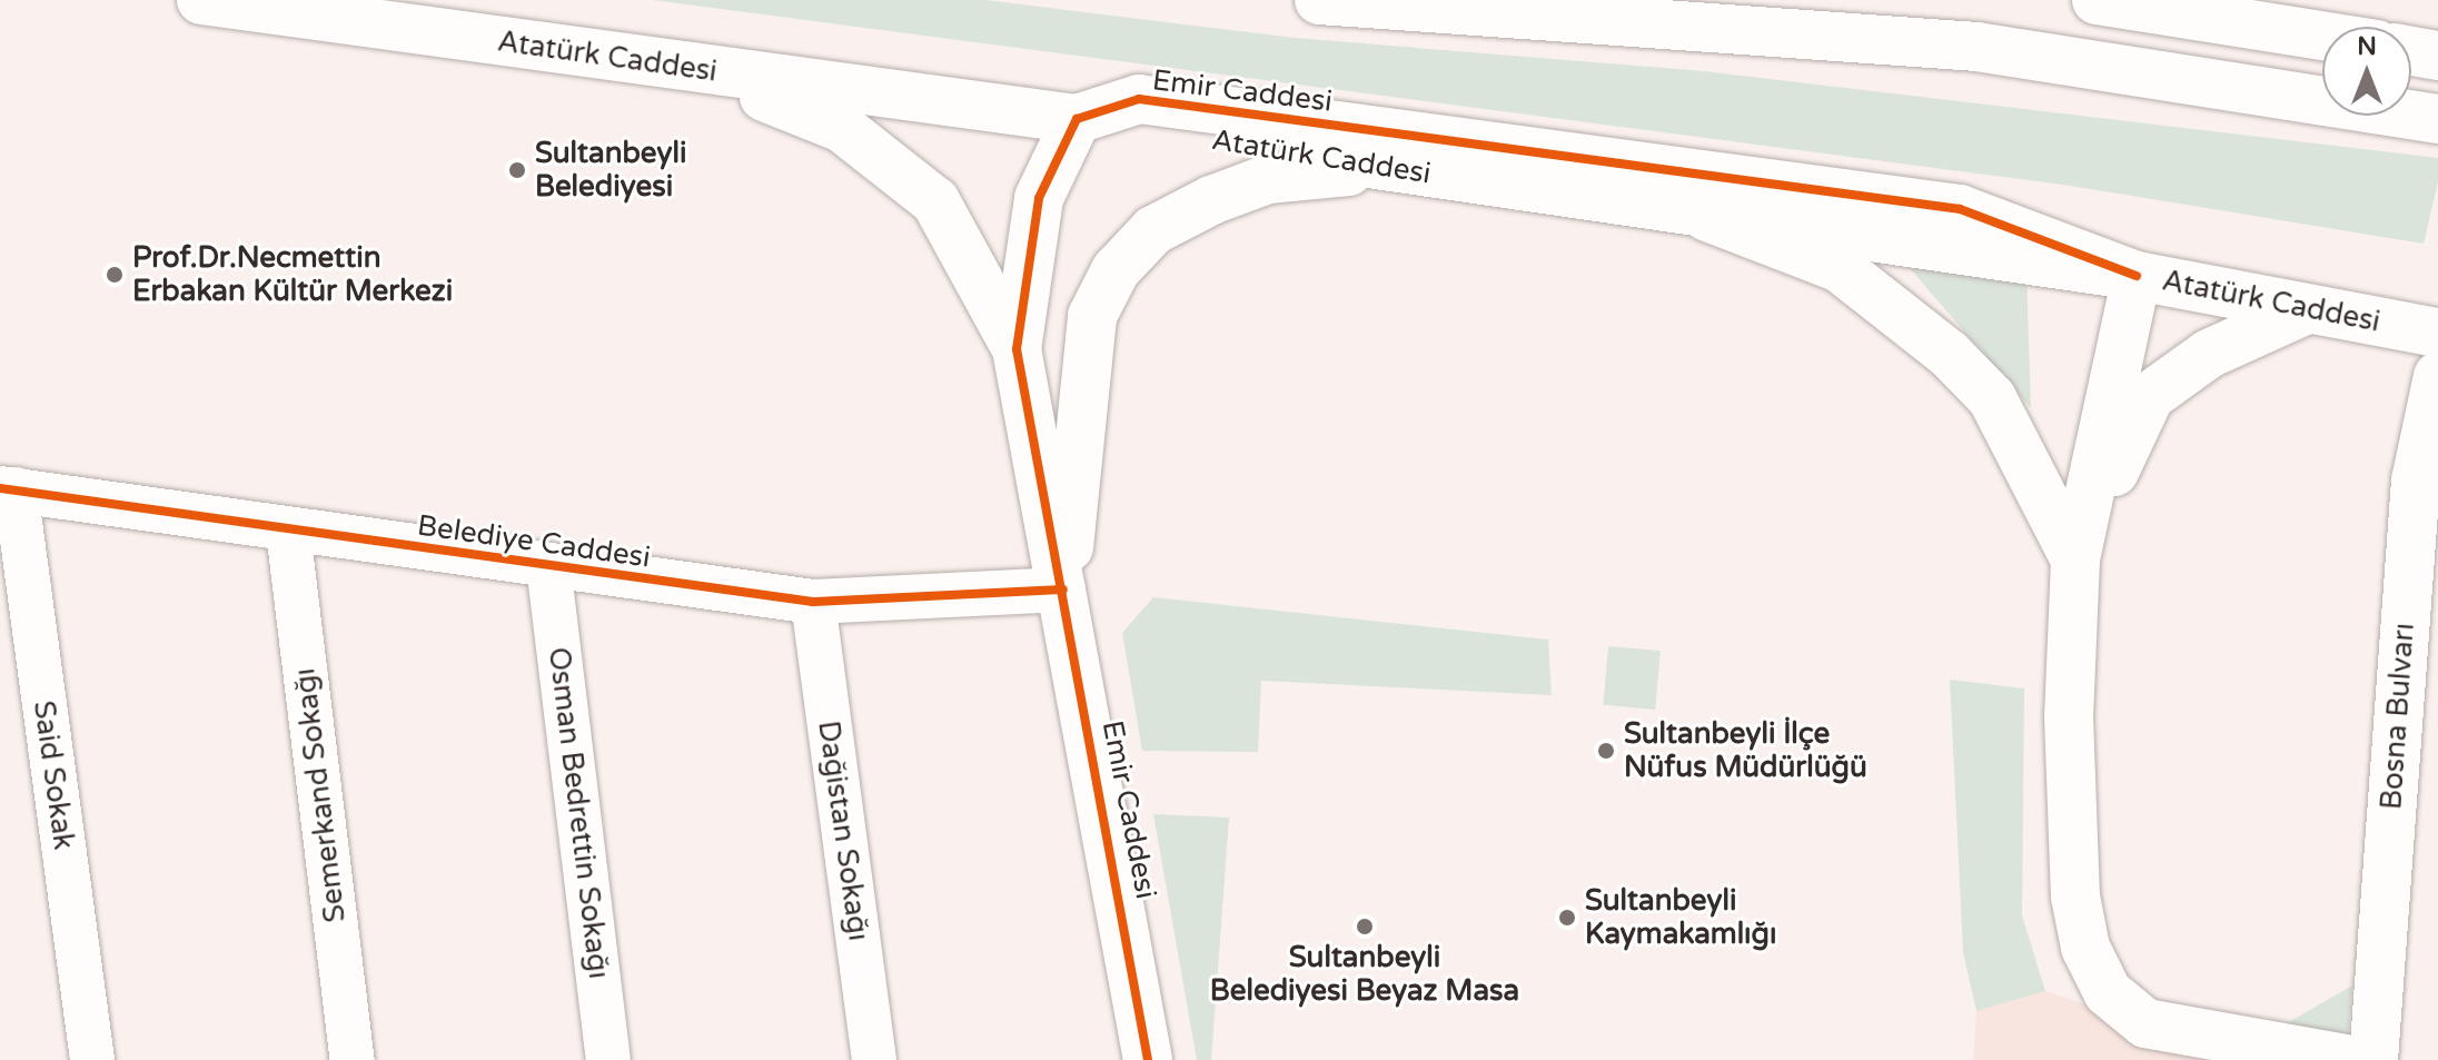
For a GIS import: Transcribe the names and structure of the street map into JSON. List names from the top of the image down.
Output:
{
  "streets": {
    "main road": ["Atatürk Caddesi", "Emir Caddesi", "Bosna Bulvarı"],
    "street": [
      "Belediye Caddesi",
      "Said Sokak",
      "Semerkand Sokağı",
      "Osman Bedrettin Sokağı",
      "Dağistan Sokağı"
    ]
  },
  "crossings": [
    ["Atatürk Caddesi", "Emir Caddesi"],
    ["Emir Caddesi", "Belediye Caddesi"],
    ["Belediye Caddesi", "Said Sokak"],
    ["Belediye Caddesi", "Semerkand Sokağı"],
    ["Belediye Caddesi", "Osman Bedrettin Sokağı"],
    ["Belediye Caddesi", "Dağistan Sokağı"]
  ],
  "places": [
    "Sultanbeyli Belediyesi",
    "Prof.Dr.Necmettin Erbakan Kültür Merkezi",
    "Sultanbeyli İlçe Nüfus Müdürlüğü",
    "Sultanbeyli Kaymakamlığı",
    "Sultanbeyli Belediyesi Beyaz Masa"
  ],
  "north": "top"
}
